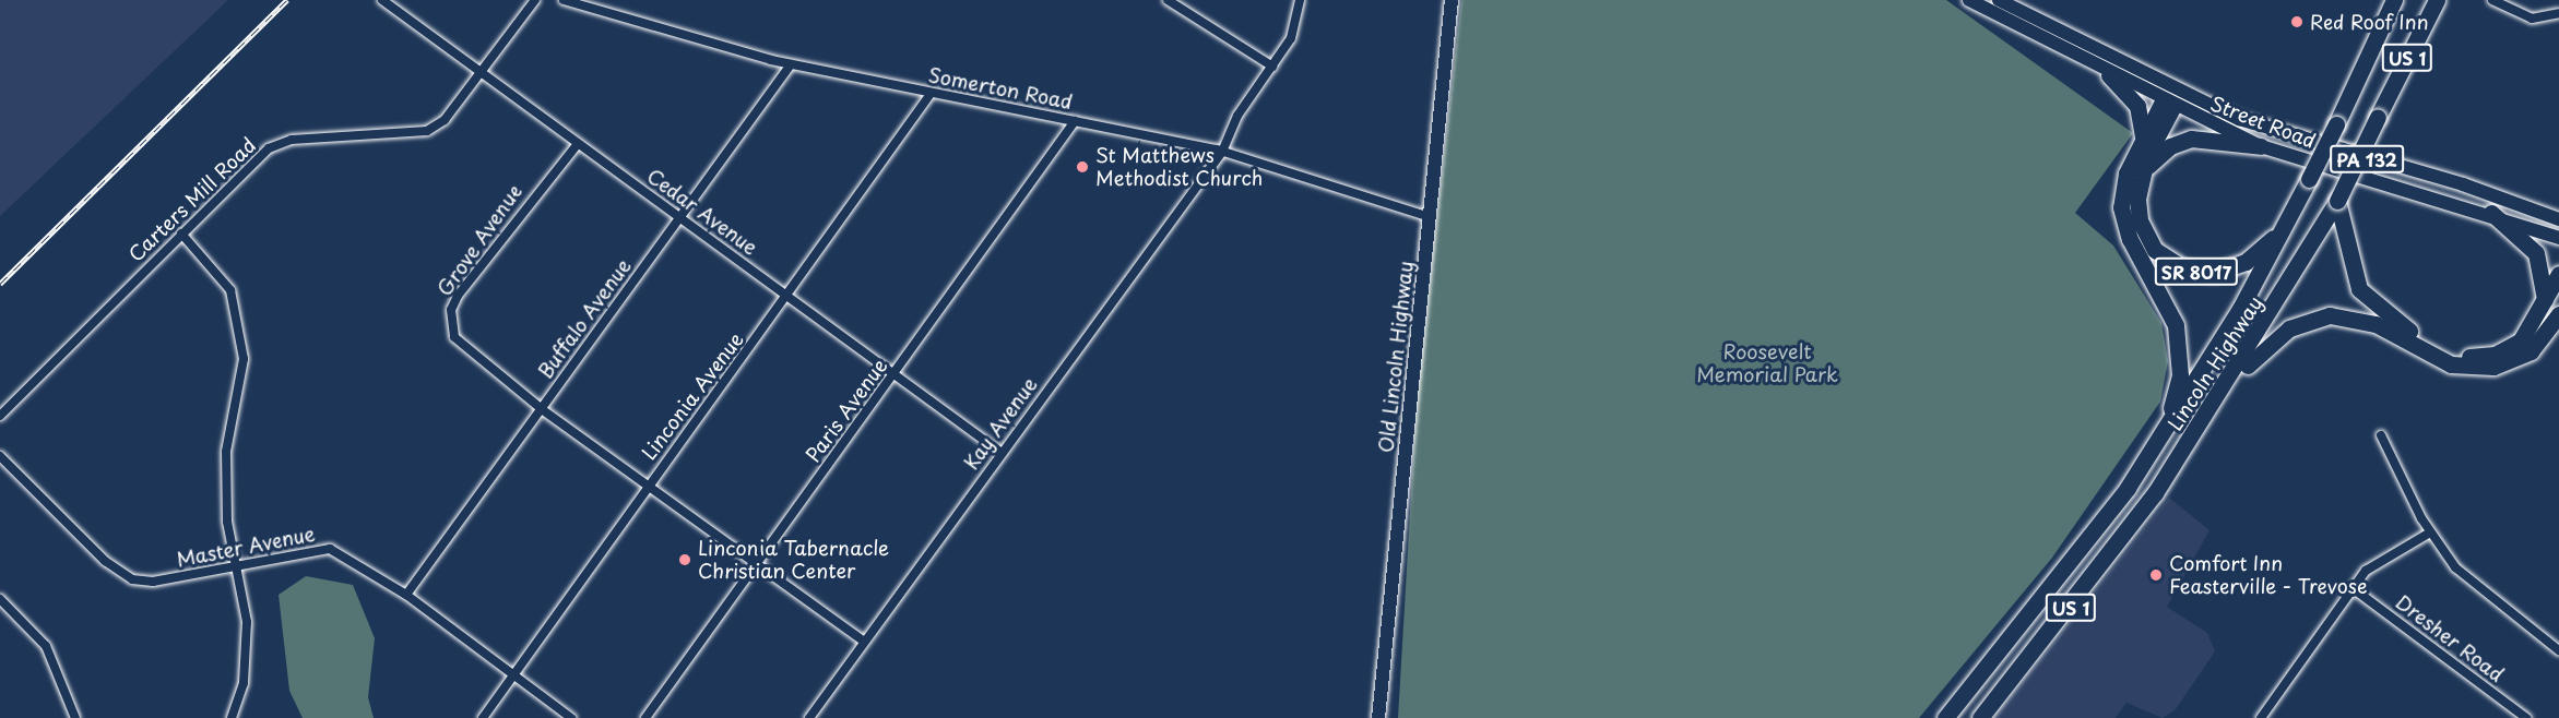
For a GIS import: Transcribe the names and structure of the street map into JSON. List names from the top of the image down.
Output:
{
  "streets": {
    "highway": ["US 1", "SR 8017", "Lincoln Highway"],
    "main road": ["Street Road", "PA 132", "Old Lincoln Highway"],
    "street": [
      "Somerton Road",
      "Carters Mill Road",
      "Cedar Avenue",
      "Grove Avenue",
      "Buffalo Avenue",
      "Linconia Avenue",
      "Paris Avenue",
      "Kay Avenue",
      "Master Avenue",
      "Dresher Road"
    ]
  },
  "crossings": [
    ["Somerton Road", "Buffalo Avenue"],
    ["Somerton Road", "Old Lincoln Highway"],
    ["Somerton Road", "Linconia Avenue"],
    ["Somerton Road", "Paris Avenue"],
    ["Somerton Road", "Kay Avenue"],
    ["Street Road", "SR 8017"],
    ["Carters Mill Road", "Cedar Avenue"],
    ["Cedar Avenue", "Grove Avenue"],
    ["Cedar Avenue", "Buffalo Avenue"],
    ["Cedar Avenue", "Linconia Avenue"],
    ["Cedar Avenue", "Paris Avenue"],
    ["Cedar Avenue", "Kay Avenue"],
    ["Grove Avenue", "Buffalo Avenue"],
    ["SR 8017", "Lincoln Highway"],
    ["Buffalo Avenue", "Master Avenue"],
    ["Linconia Avenue", "Master Avenue"]
  ],
  "parks": ["Roosevelt Memorial Park"],
  "places": [
    "Red Roof Inn",
    "St Matthews Methodist Church",
    "Linconia Tabernacle Christian Center",
    "Comfort Inn Feasterville - Trevose"
  ]
}
